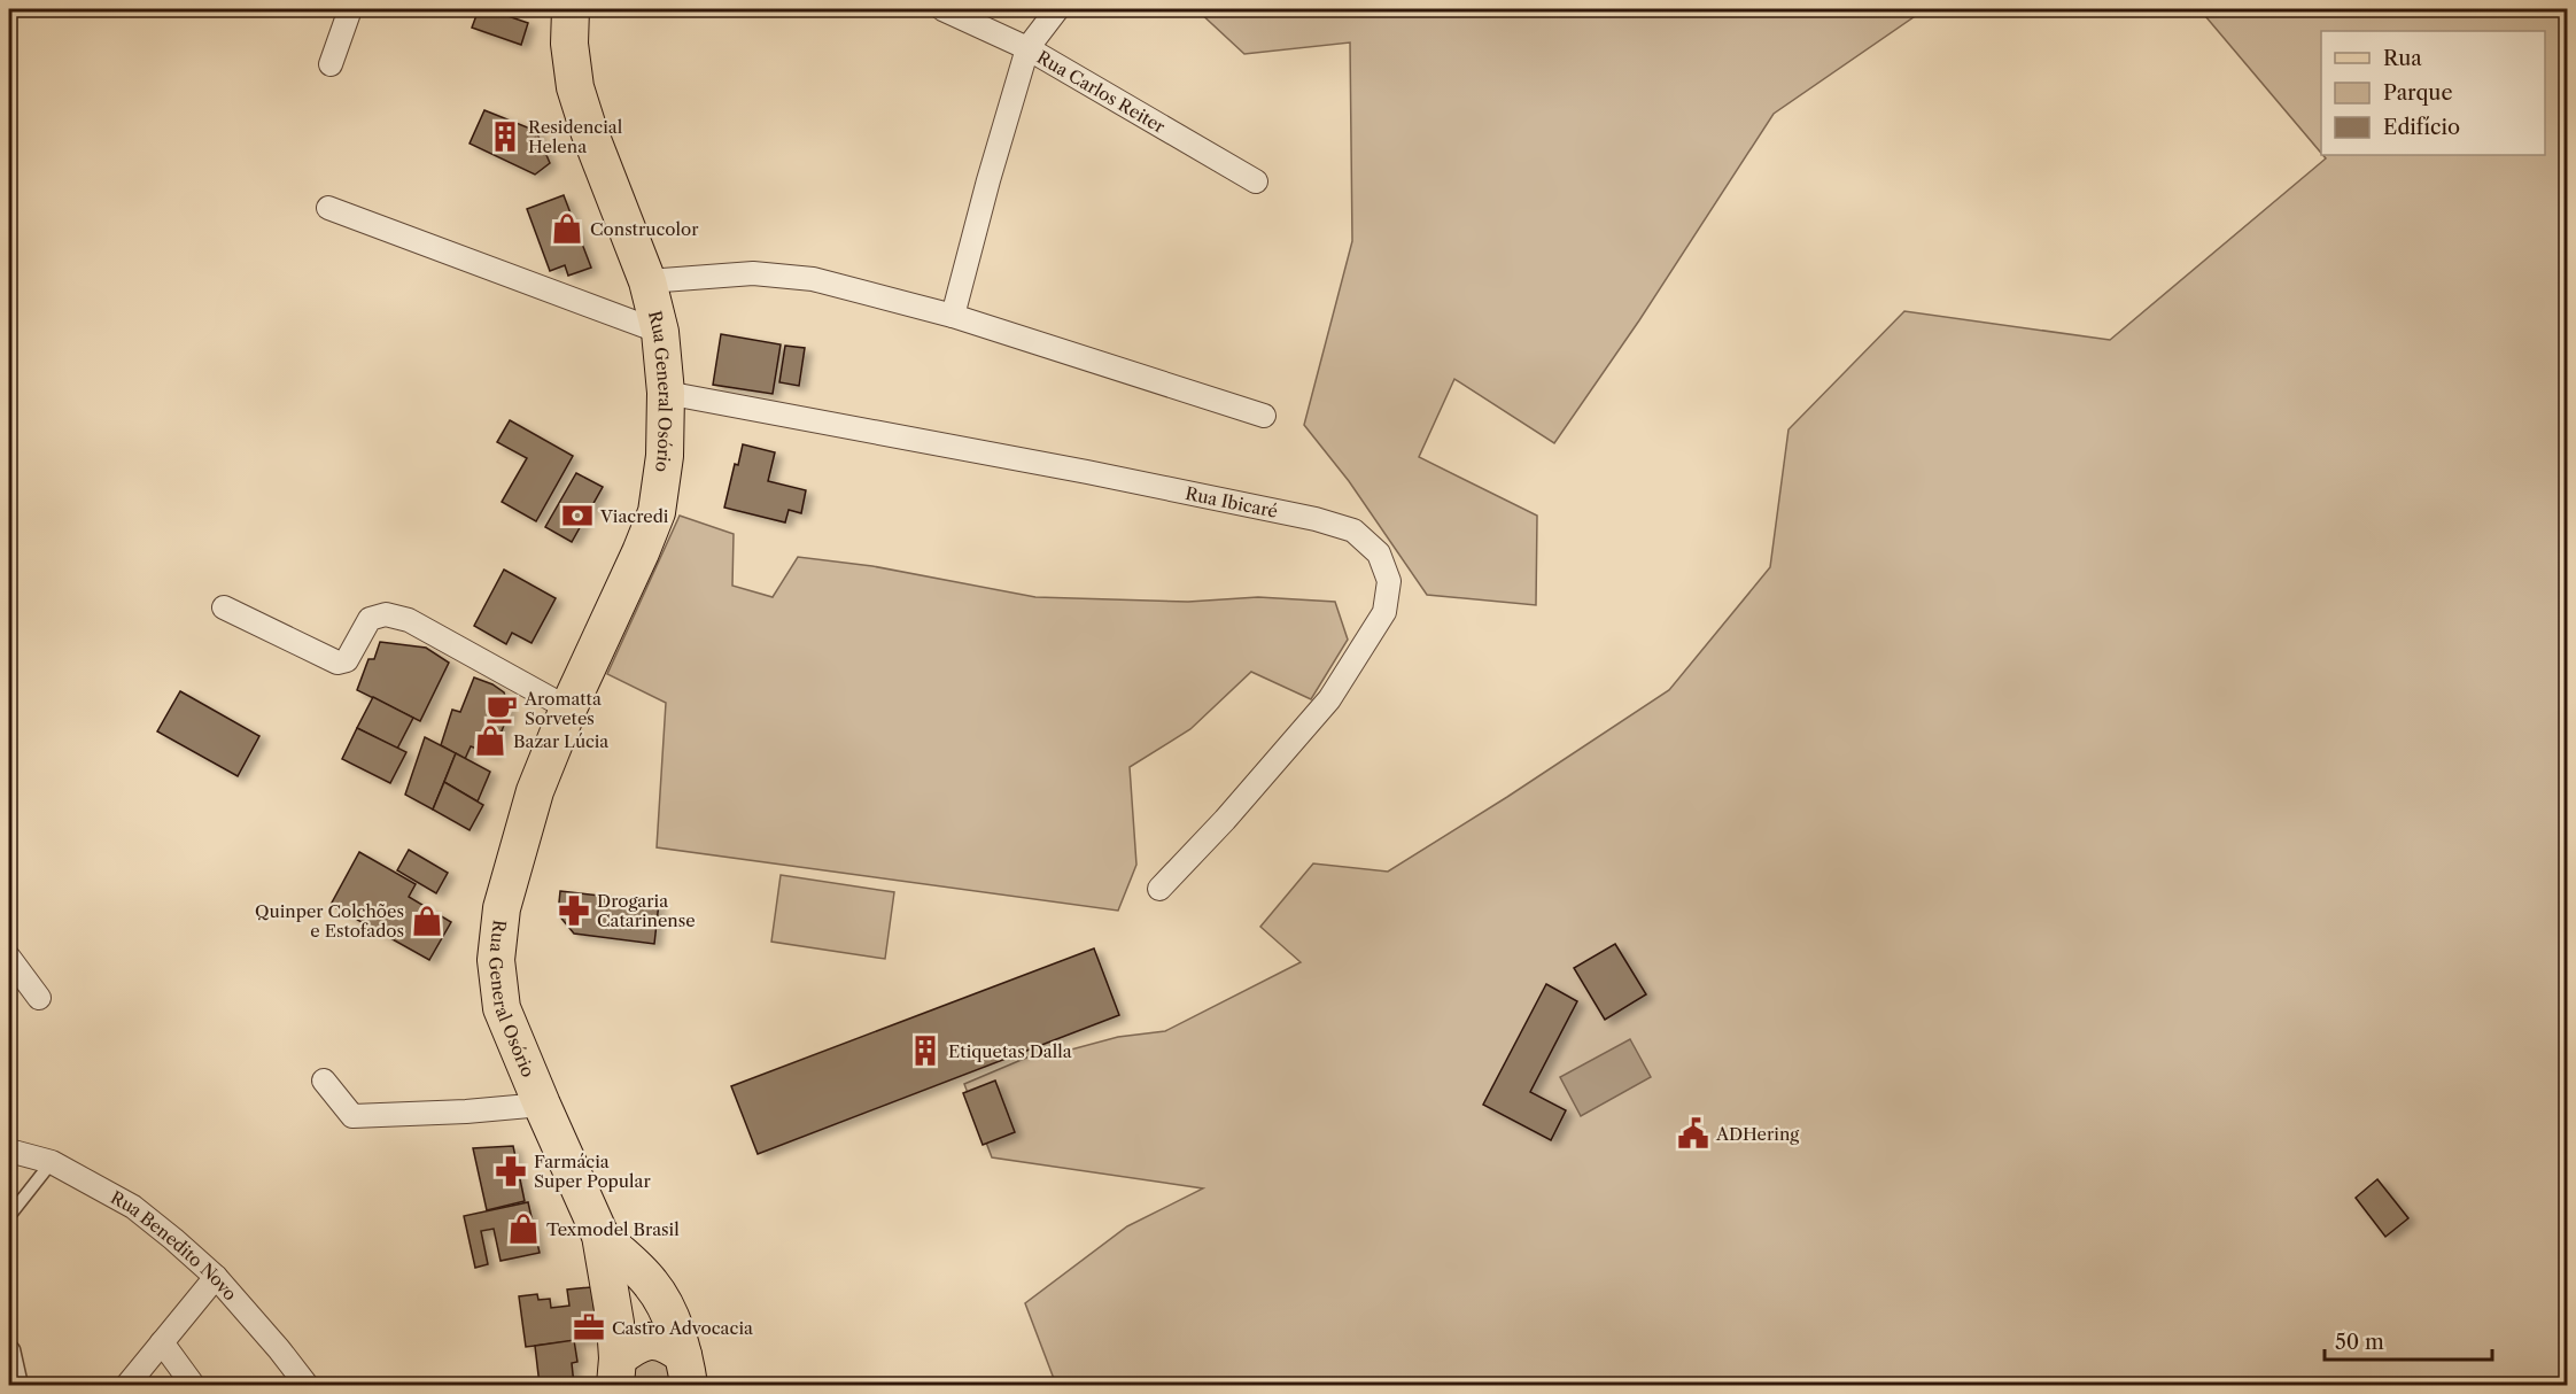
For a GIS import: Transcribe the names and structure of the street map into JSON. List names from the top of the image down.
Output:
{
  "streets": {
    "main road": ["Rua General Osório"],
    "street": ["Rua Carlos Reiter", "Rua Ibicaré", "Rua Benedito Novo"]
  },
  "crossings": [
    ["Rua General Osório", "Rua Ibicaré"]
  ],
  "places": {
    "building": ["Residencial Helena", "Etiquetas Dalla"],
    "shop": [
      "Construcolor",
      "Bazar Lúcia",
      "Quinper Colchões e Estofados",
      "Texmodel Brasil"
    ],
    "bank": ["Viacredi"],
    "cafe": ["Aromatta Sorvetes"],
    "pharmacy": ["Drogaria Catarinense", "Farmácia Super Popular"],
    "public building": ["ADHering"],
    "office": ["Castro Advocacia"]
  },
  "legend": ["Rua", "Parque", "Edifício"],
  "scale_bar": "50 m"
}
